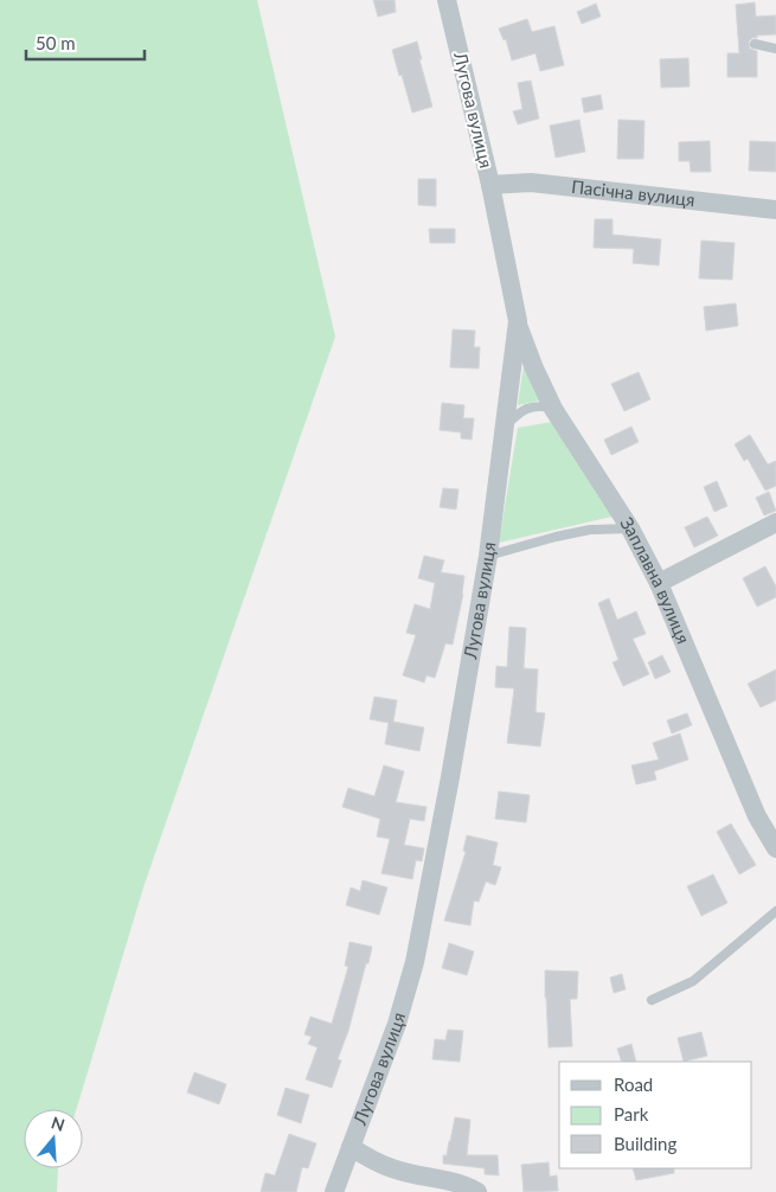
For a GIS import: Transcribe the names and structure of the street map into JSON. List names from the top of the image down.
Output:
{
  "streets": {
    "street": ["Лугова вулиця", "Пасічна вулиця", "Заплавна вулиця"]
  },
  "crossings": [
    ["Лугова вулиця", "Пасічна вулиця"],
    ["Лугова вулиця", "Заплавна вулиця"]
  ],
  "legend": ["Road", "Park", "Building"],
  "scale_bar": "50 m",
  "north": "top"
}
